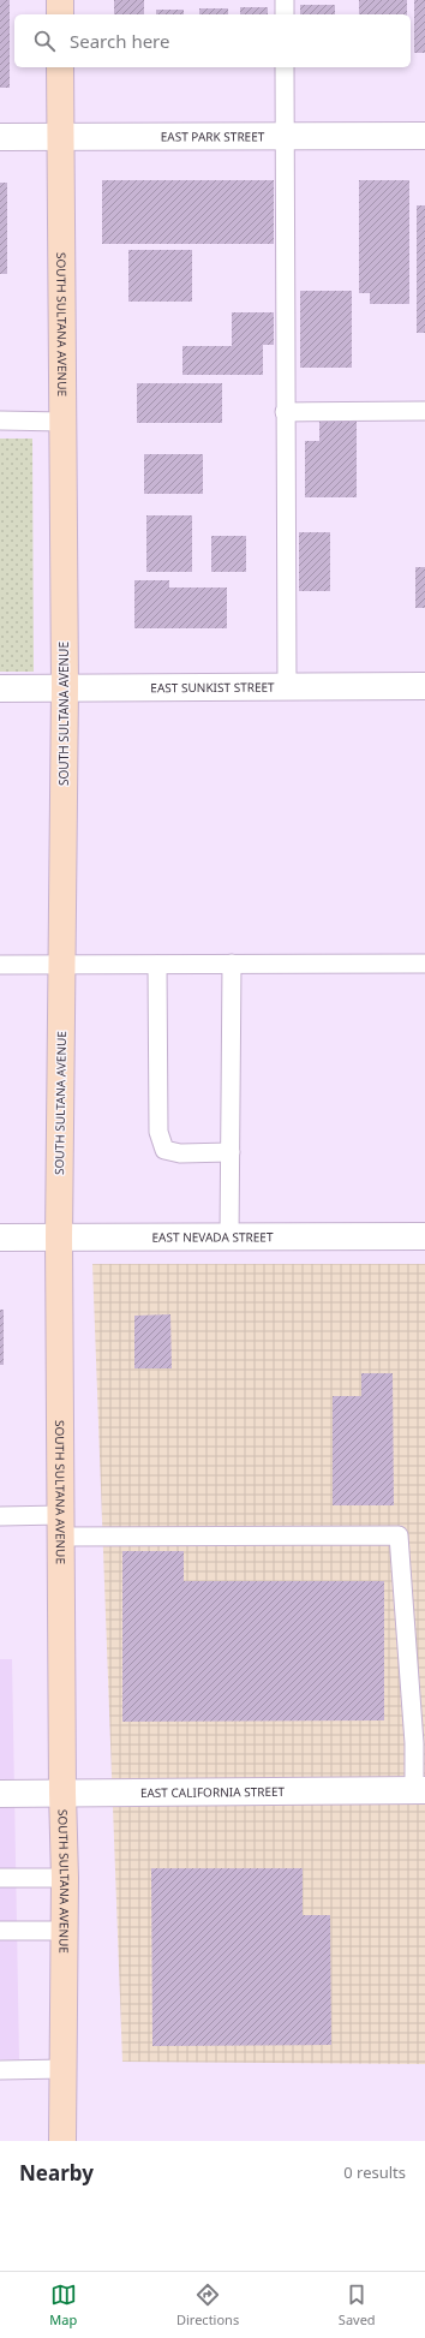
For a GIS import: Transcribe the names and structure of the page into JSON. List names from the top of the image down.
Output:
{
  "streets": {
    "street": [
      "EAST PARK STREET",
      "SOUTH SULTANA AVENUE",
      "EAST SUNKIST STREET",
      "EAST NEVADA STREET",
      "EAST CALIFORNIA STREET"
    ]
  },
  "crossings": [
    ["EAST PARK STREET", "SOUTH SULTANA AVENUE"],
    ["SOUTH SULTANA AVENUE", "EAST SUNKIST STREET"],
    ["SOUTH SULTANA AVENUE", "EAST NEVADA STREET"],
    ["SOUTH SULTANA AVENUE", "EAST CALIFORNIA STREET"]
  ],
  "page": {
    "search": "Search here",
    "heading": ["Nearby", "0 results"],
    "nav": ["Map", "Directions", "Saved"]
  }
}
